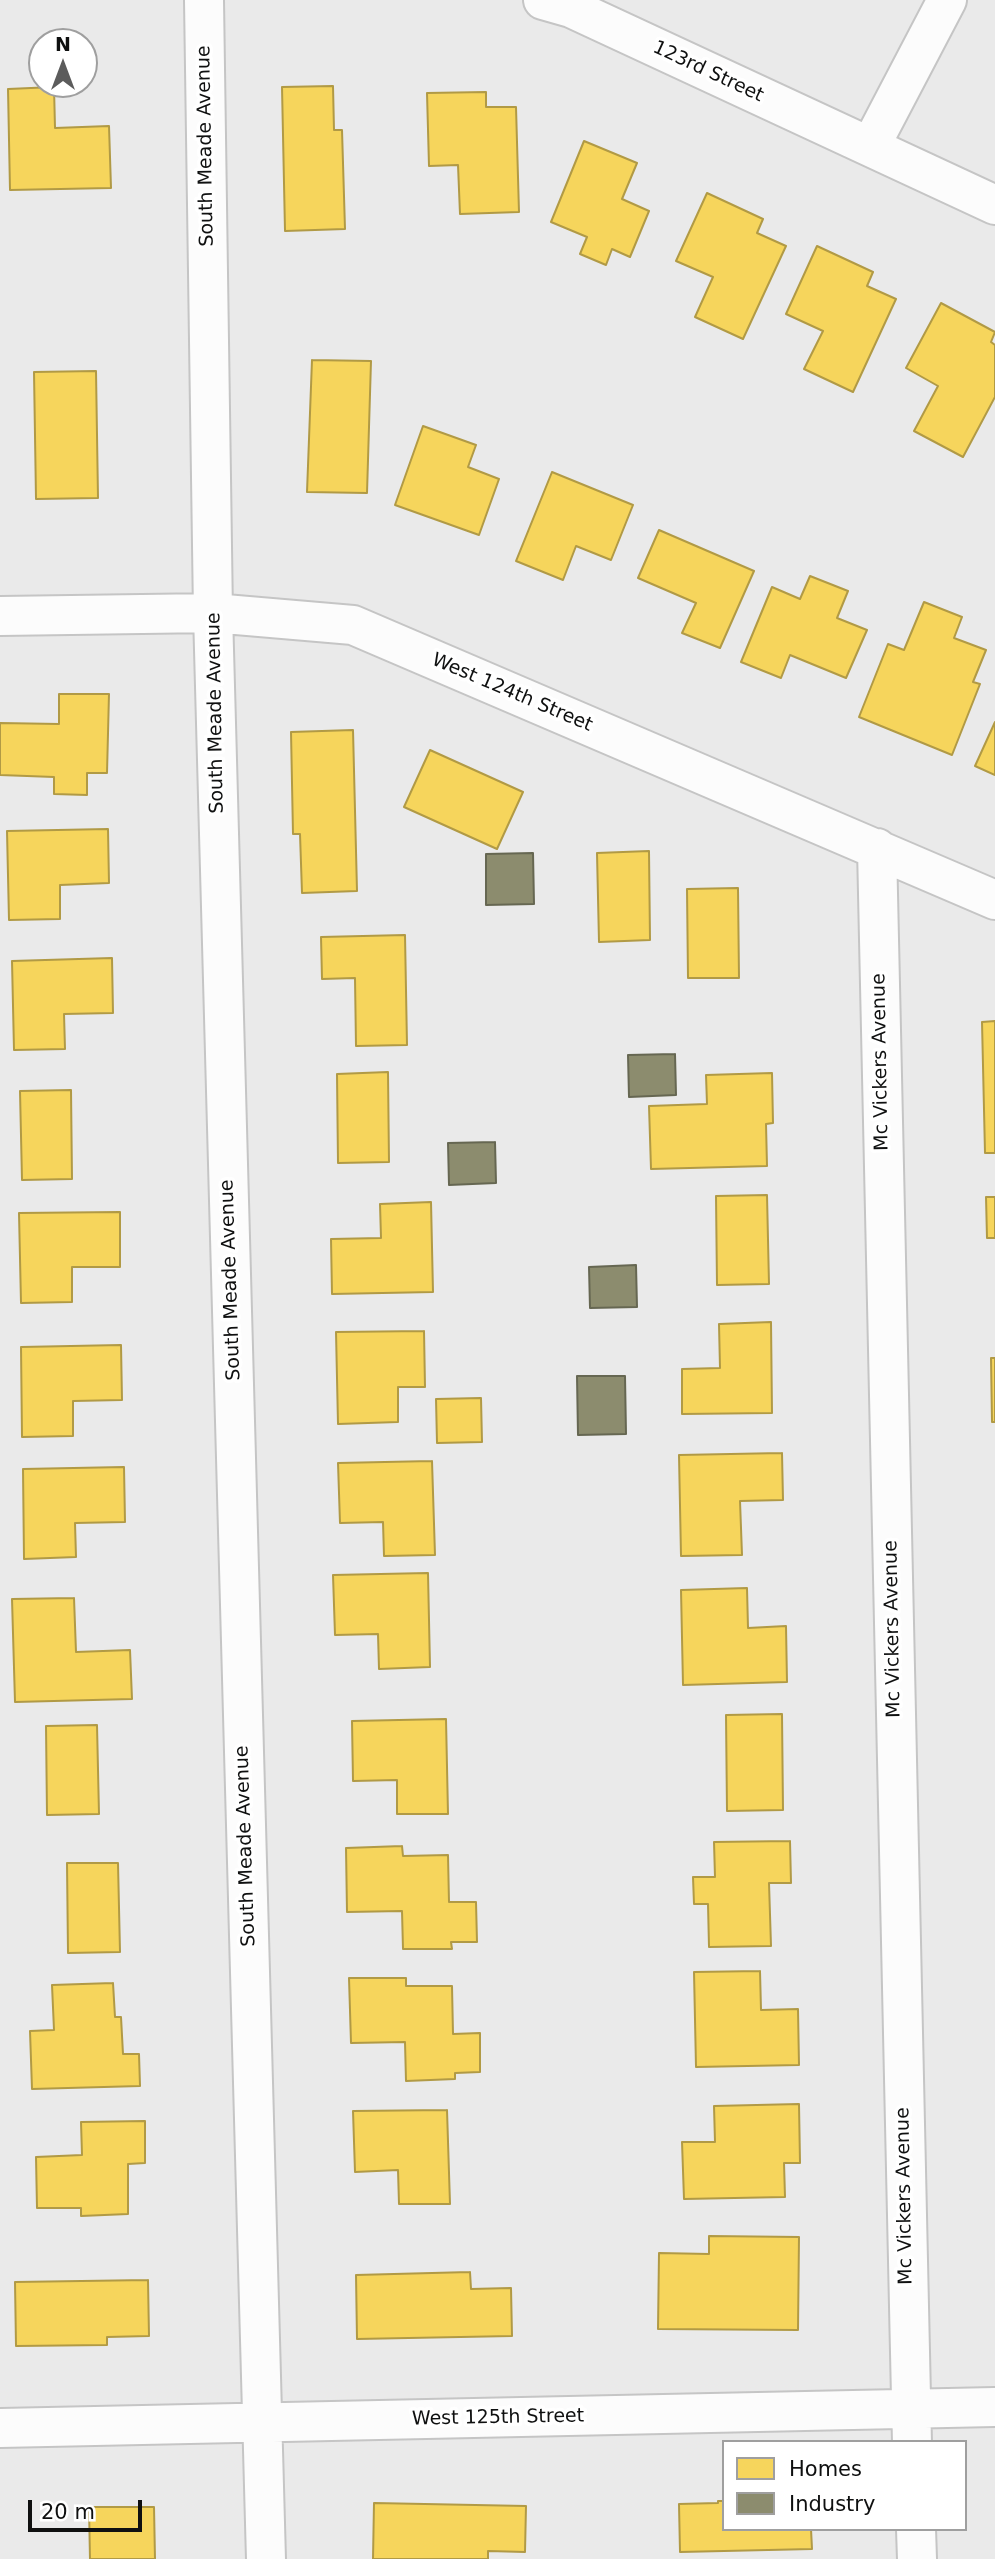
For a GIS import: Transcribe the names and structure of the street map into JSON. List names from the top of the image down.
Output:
{
  "streets": {
    "street": [
      "123rd Street",
      "South Meade Avenue",
      "West 124th Street",
      "Mc Vickers Avenue",
      "West 125th Street"
    ]
  },
  "crossings": [
    ["South Meade Avenue", "West 124th Street"],
    ["South Meade Avenue", "West 125th Street"],
    ["West 124th Street", "Mc Vickers Avenue"],
    ["Mc Vickers Avenue", "West 125th Street"]
  ],
  "legend": ["Homes", "Industry"],
  "scale_bar": "20 m",
  "north": "top"
}
